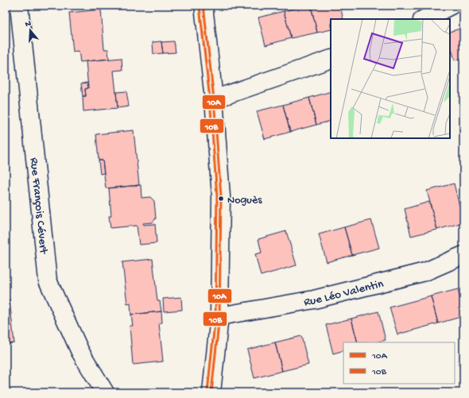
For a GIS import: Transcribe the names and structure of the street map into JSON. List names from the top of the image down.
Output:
{
  "streets": {
    "street": ["Rue François Cévert", "Rue Léo Valentin"]
  },
  "places": ["Noguès"],
  "lines": ["transit line 10A", "transit line 10B"],
  "legend": ["10A", "10B"],
  "north": "top"
}
